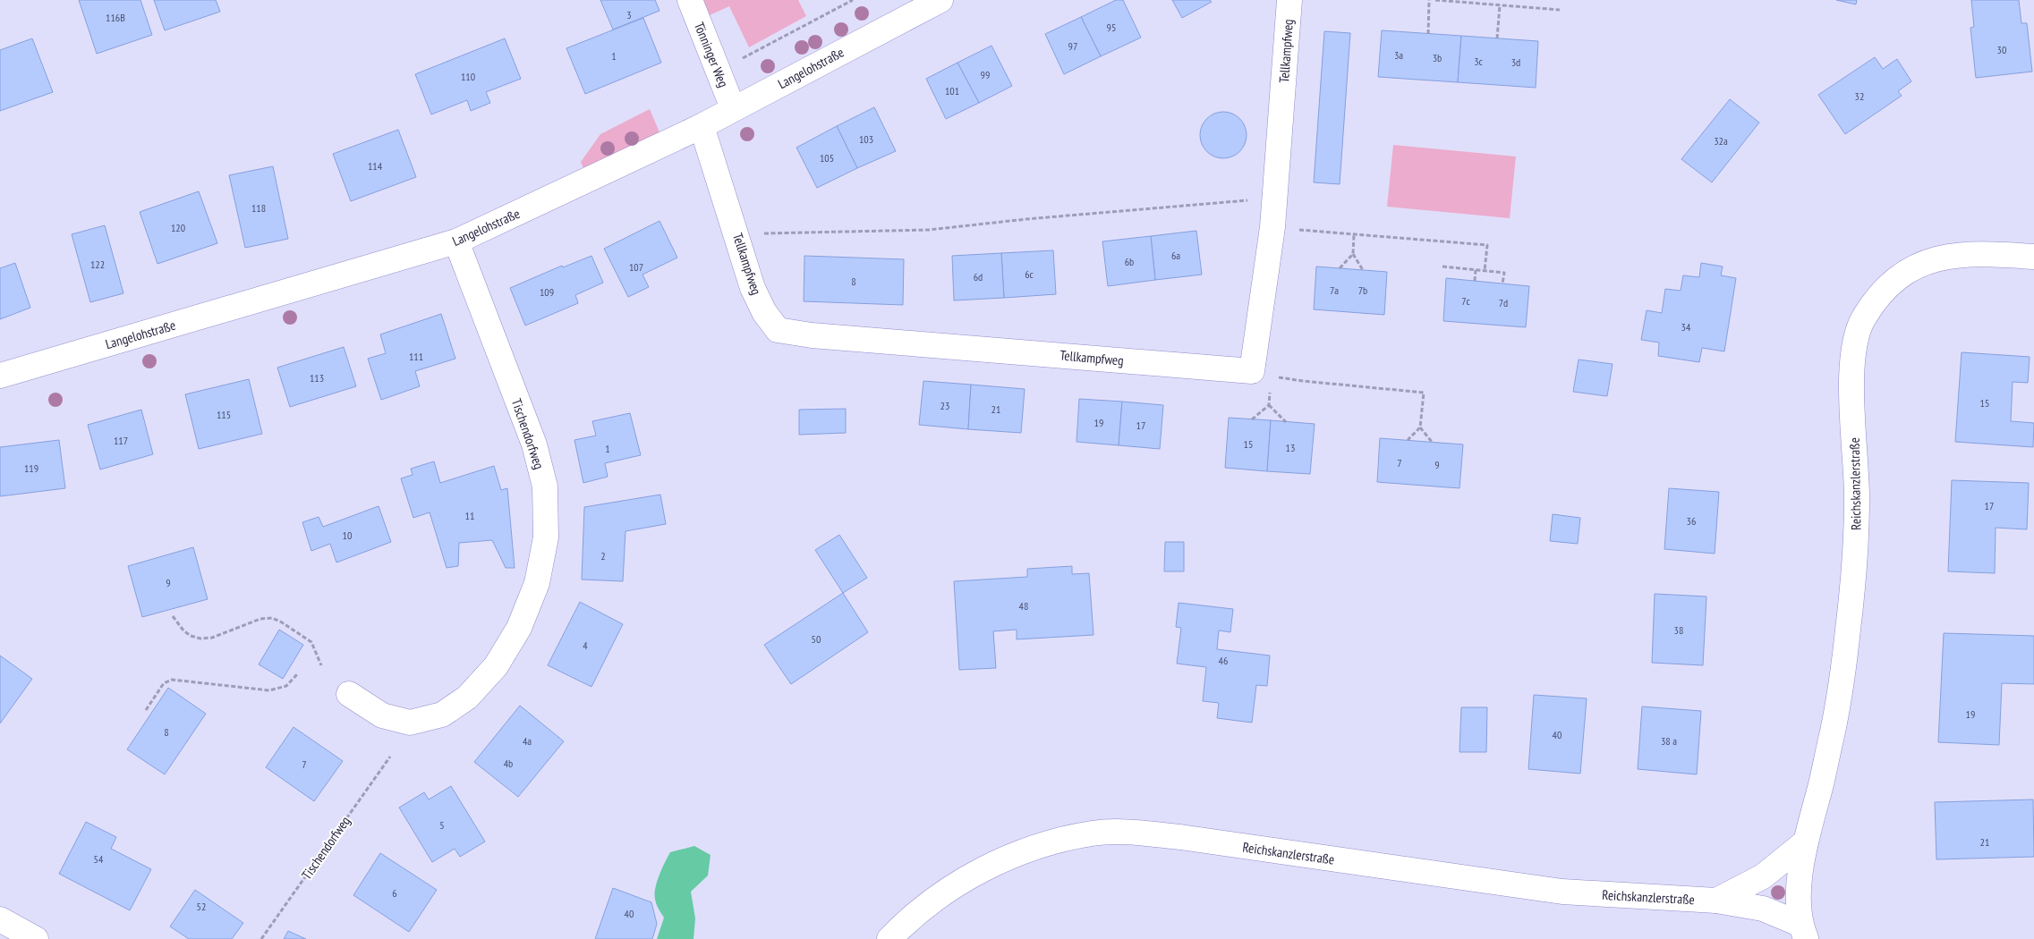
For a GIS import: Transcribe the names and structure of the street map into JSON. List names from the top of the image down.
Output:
{
  "streets": {
    "street": [
      "Tellkampfweg",
      "Tönninger Weg",
      "Langelohstraße",
      "Tischendorfweg",
      "Reichskanzlerstraße"
    ]
  },
  "crossings": [
    ["Tellkampfweg", "Langelohstraße"],
    ["Tönninger Weg", "Langelohstraße"],
    ["Langelohstraße", "Tischendorfweg"]
  ],
  "house_numbers": [
    "3",
    "116B",
    "95",
    "97",
    "30",
    "3a",
    "1",
    "3b",
    "3c",
    "3d",
    "99",
    "110",
    "101",
    "32",
    "103",
    "32a",
    "105",
    "114",
    "118",
    "120",
    "6a",
    "6b",
    "122",
    "107",
    "6c",
    "6d",
    "8",
    "7a",
    "7b",
    "109",
    "7c",
    "7d",
    "34",
    "111",
    "113",
    "15",
    "23",
    "21",
    "115",
    "19",
    "17",
    "117",
    "15",
    "13",
    "1",
    "7",
    "9",
    "119",
    "17",
    "11",
    "36",
    "10",
    "2",
    "9",
    "48",
    "38",
    "50",
    "4",
    "46",
    "19",
    "8",
    "40",
    "4a",
    "38 a",
    "4b",
    "7",
    "5",
    "21",
    "54",
    "6",
    "52",
    "40"
  ]
}
